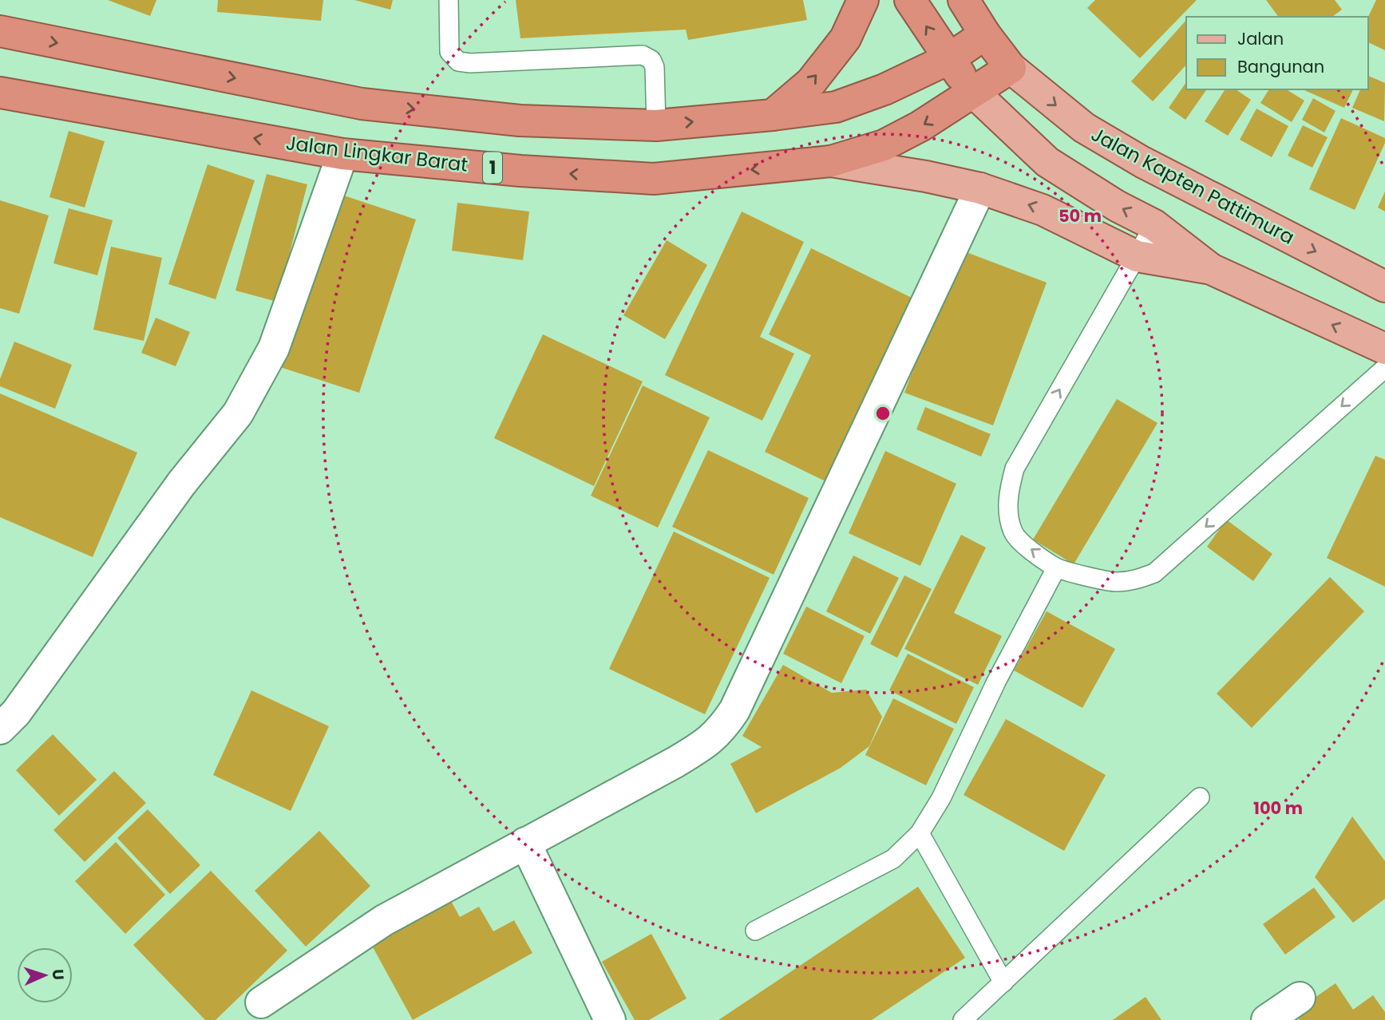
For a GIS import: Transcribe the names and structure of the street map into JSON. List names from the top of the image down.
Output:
{
  "streets": {
    "highway": ["Jalan Lingkar Barat", "1"],
    "main road": ["Jalan Kapten Pattimura"]
  },
  "crossings": [
    ["Jalan Lingkar Barat", "1"],
    ["1", "Jalan Kapten Pattimura"]
  ],
  "legend": ["Jalan", "Bangunan"],
  "north": "right",
  "rings": ["50 m", "100 m"]
}
